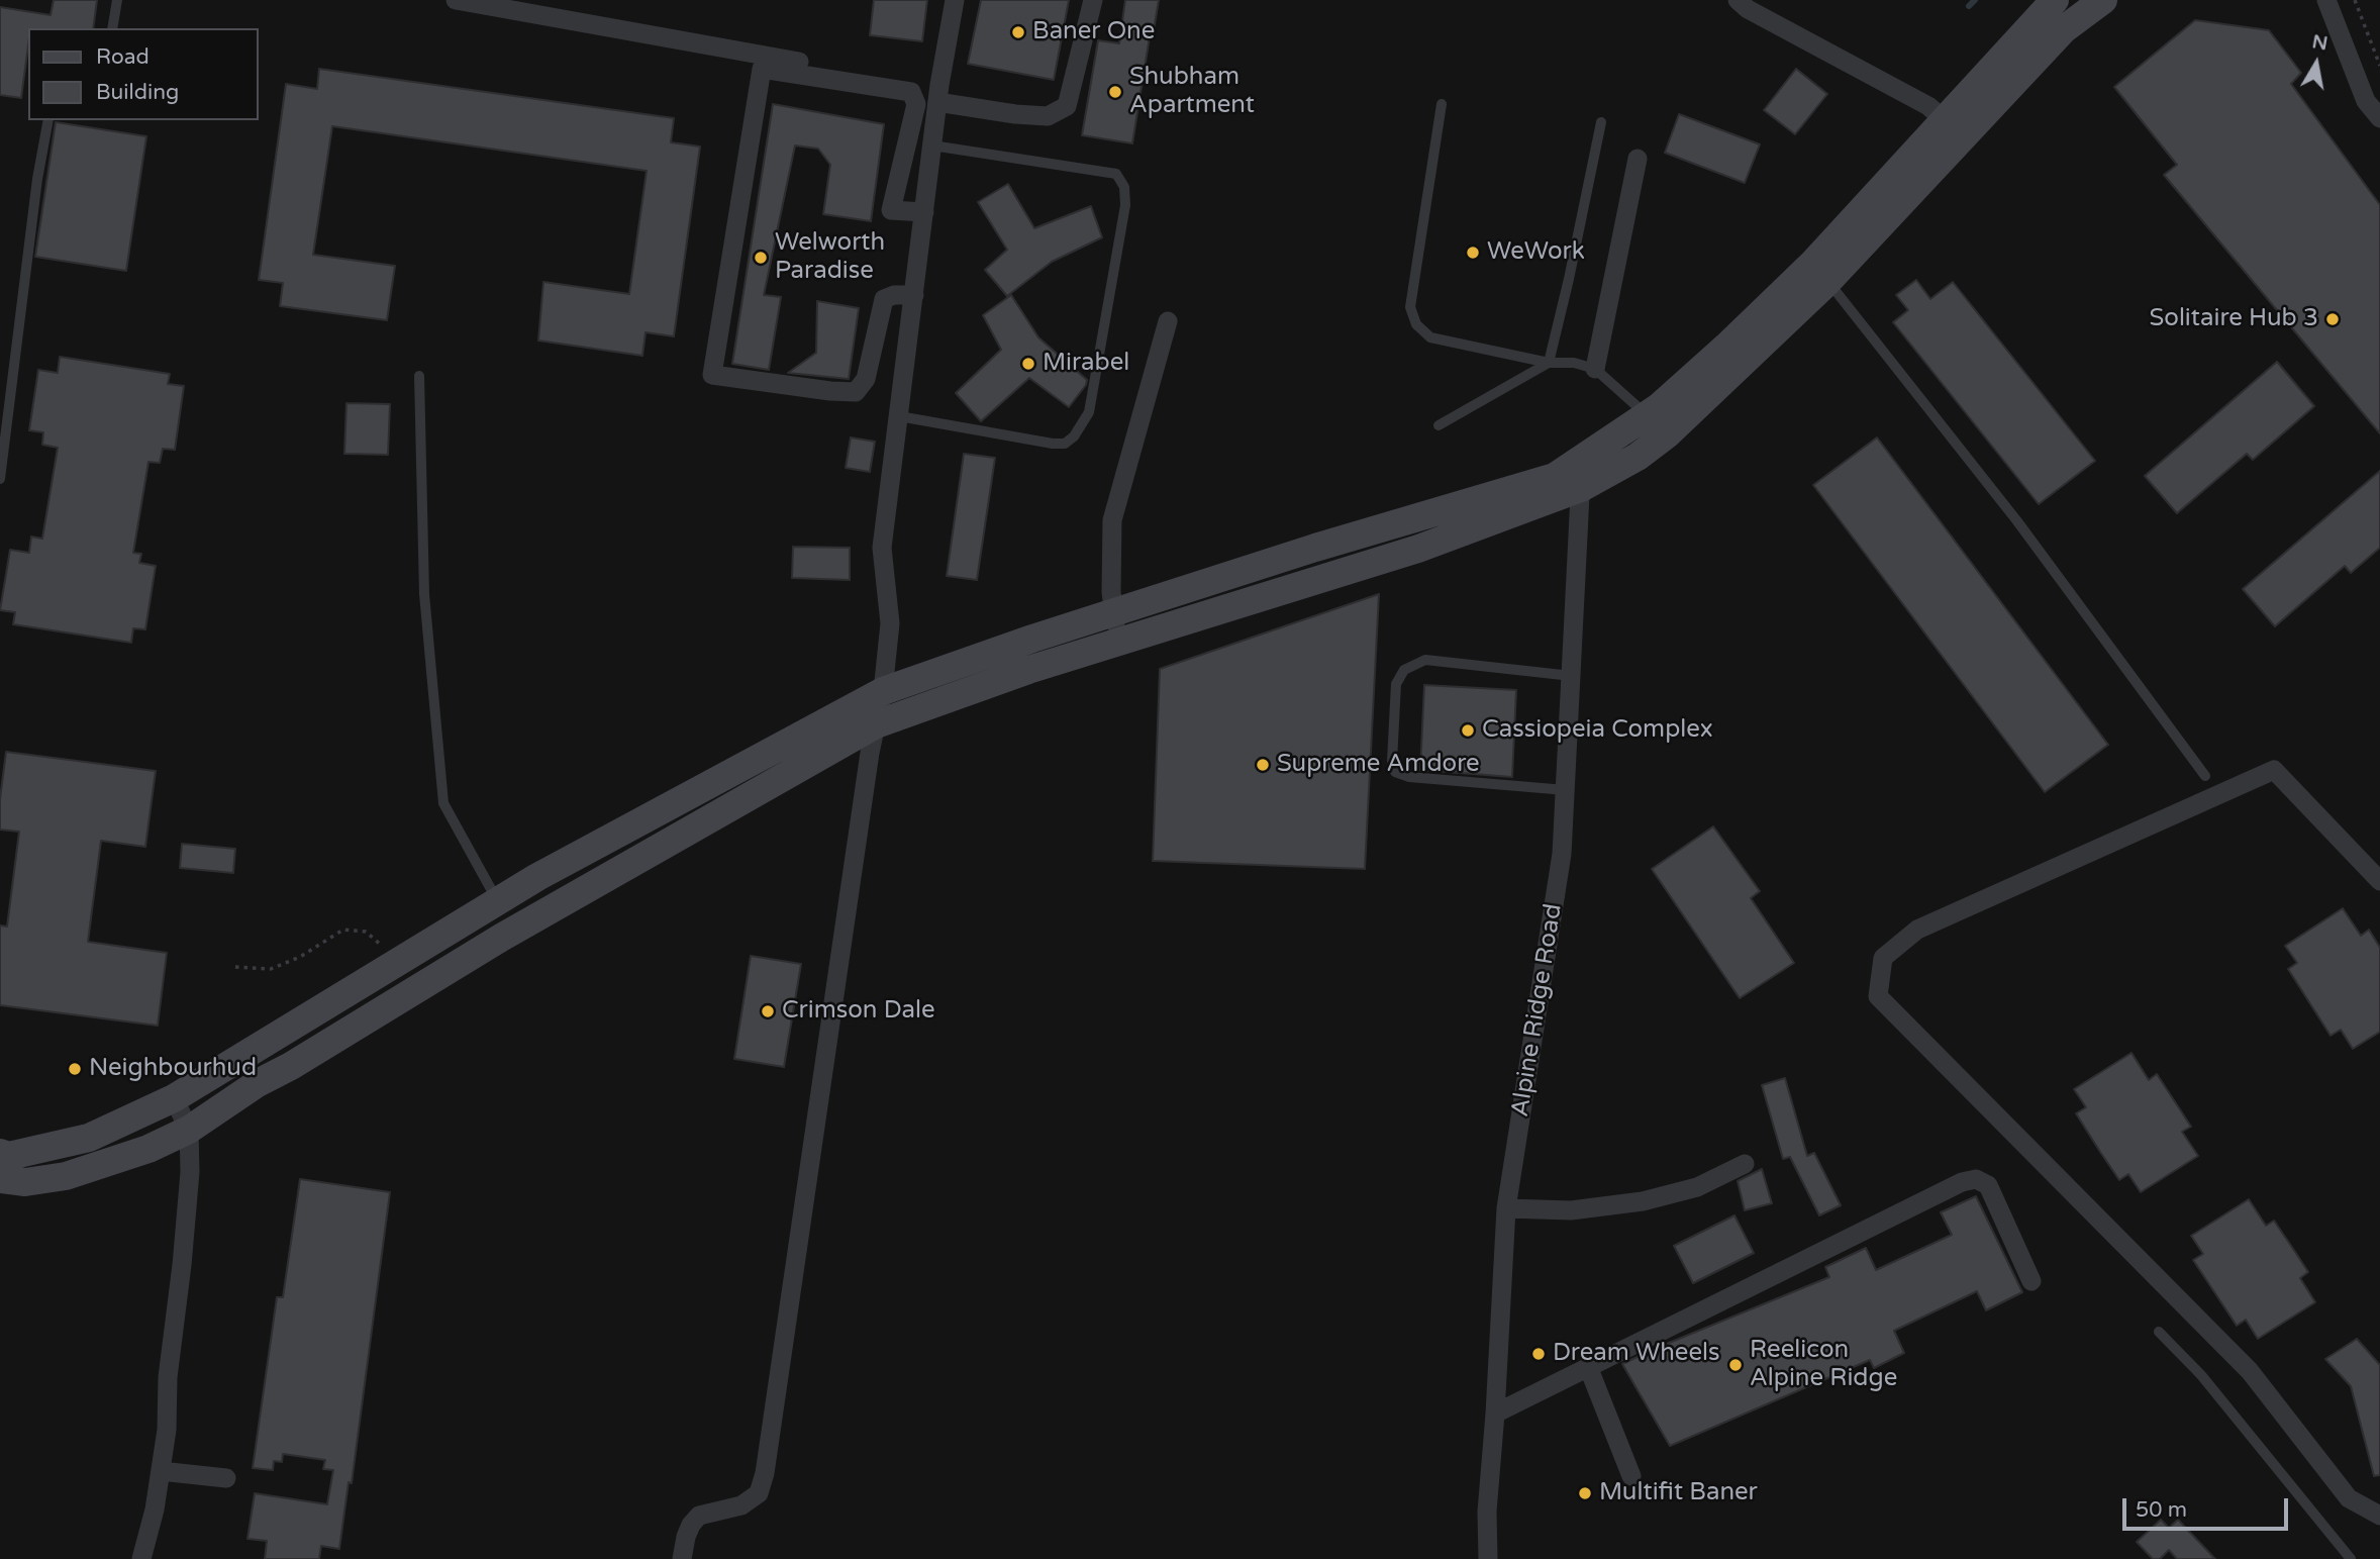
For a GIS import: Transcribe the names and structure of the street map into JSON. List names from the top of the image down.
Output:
{
  "streets": {
    "street": ["Alpine Ridge Road"]
  },
  "places": [
    "Baner One",
    "Shubham Apartment",
    "WeWork",
    "Welworth Paradise",
    "Solitaire Hub 3",
    "Mirabel",
    "Cassiopeia Complex",
    "Supreme Amdore",
    "Crimson Dale",
    "Neighbourhud",
    "Dream Wheels",
    "Reelicon Alpine Ridge",
    "Multifit Baner"
  ],
  "legend": ["Road", "Building"],
  "scale_bar": "50 m",
  "north": "top"
}
